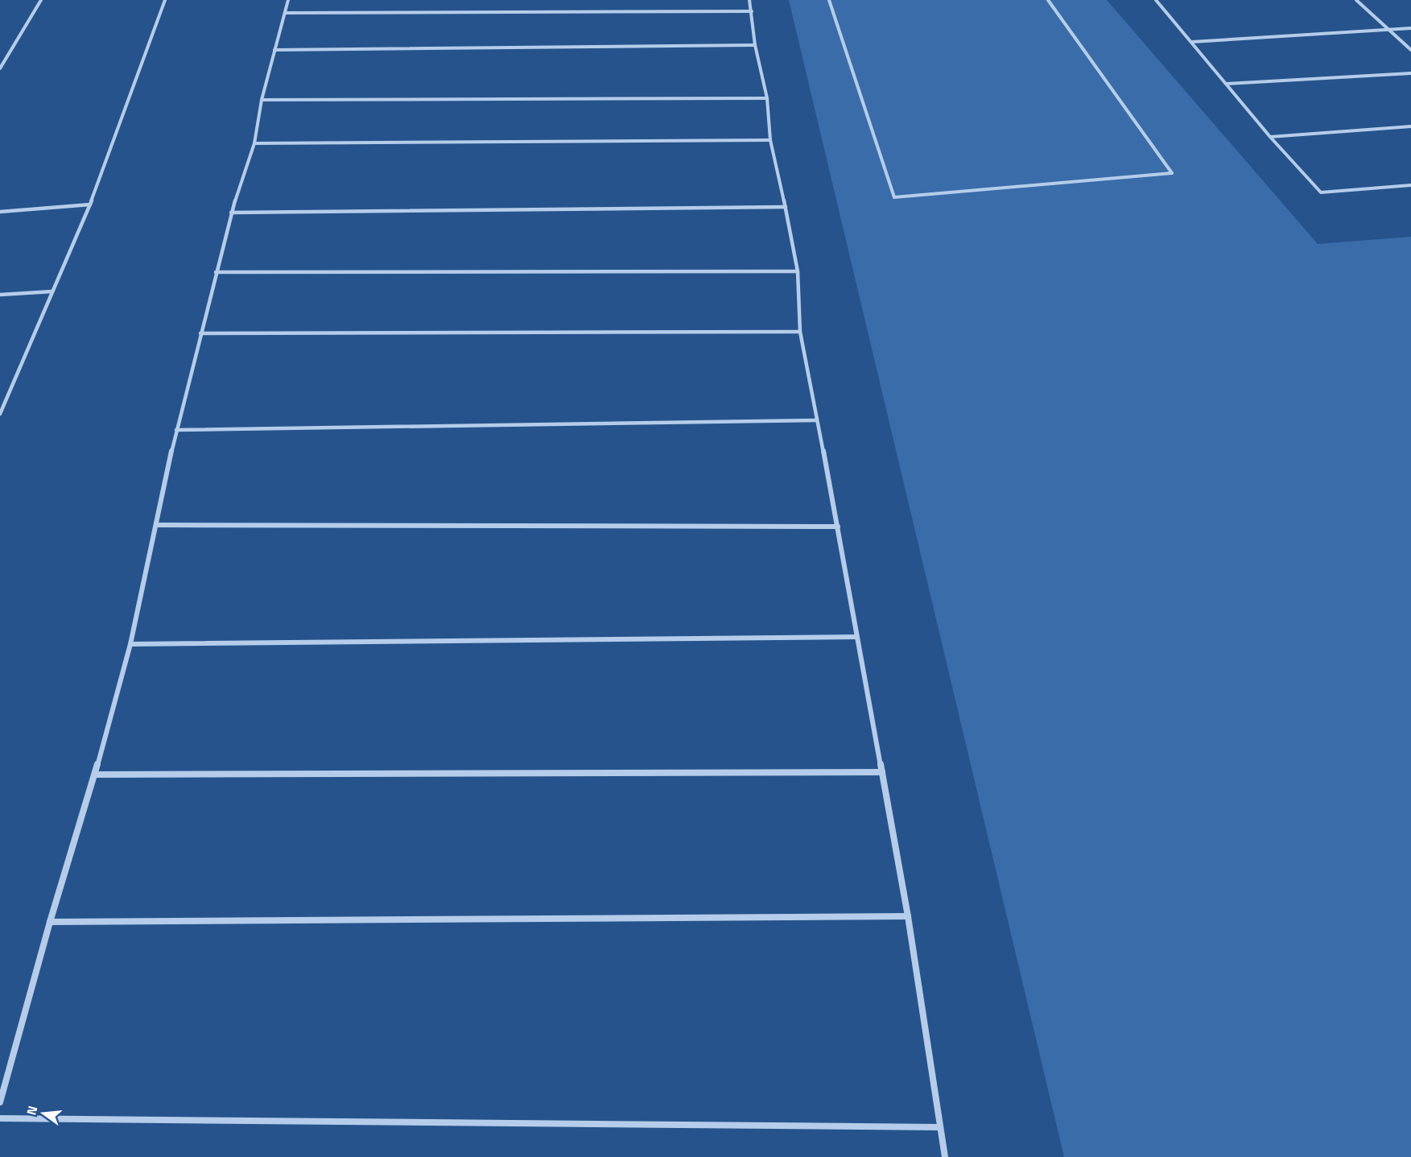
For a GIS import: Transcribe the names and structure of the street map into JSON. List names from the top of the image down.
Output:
{
  "north": "left"
}
